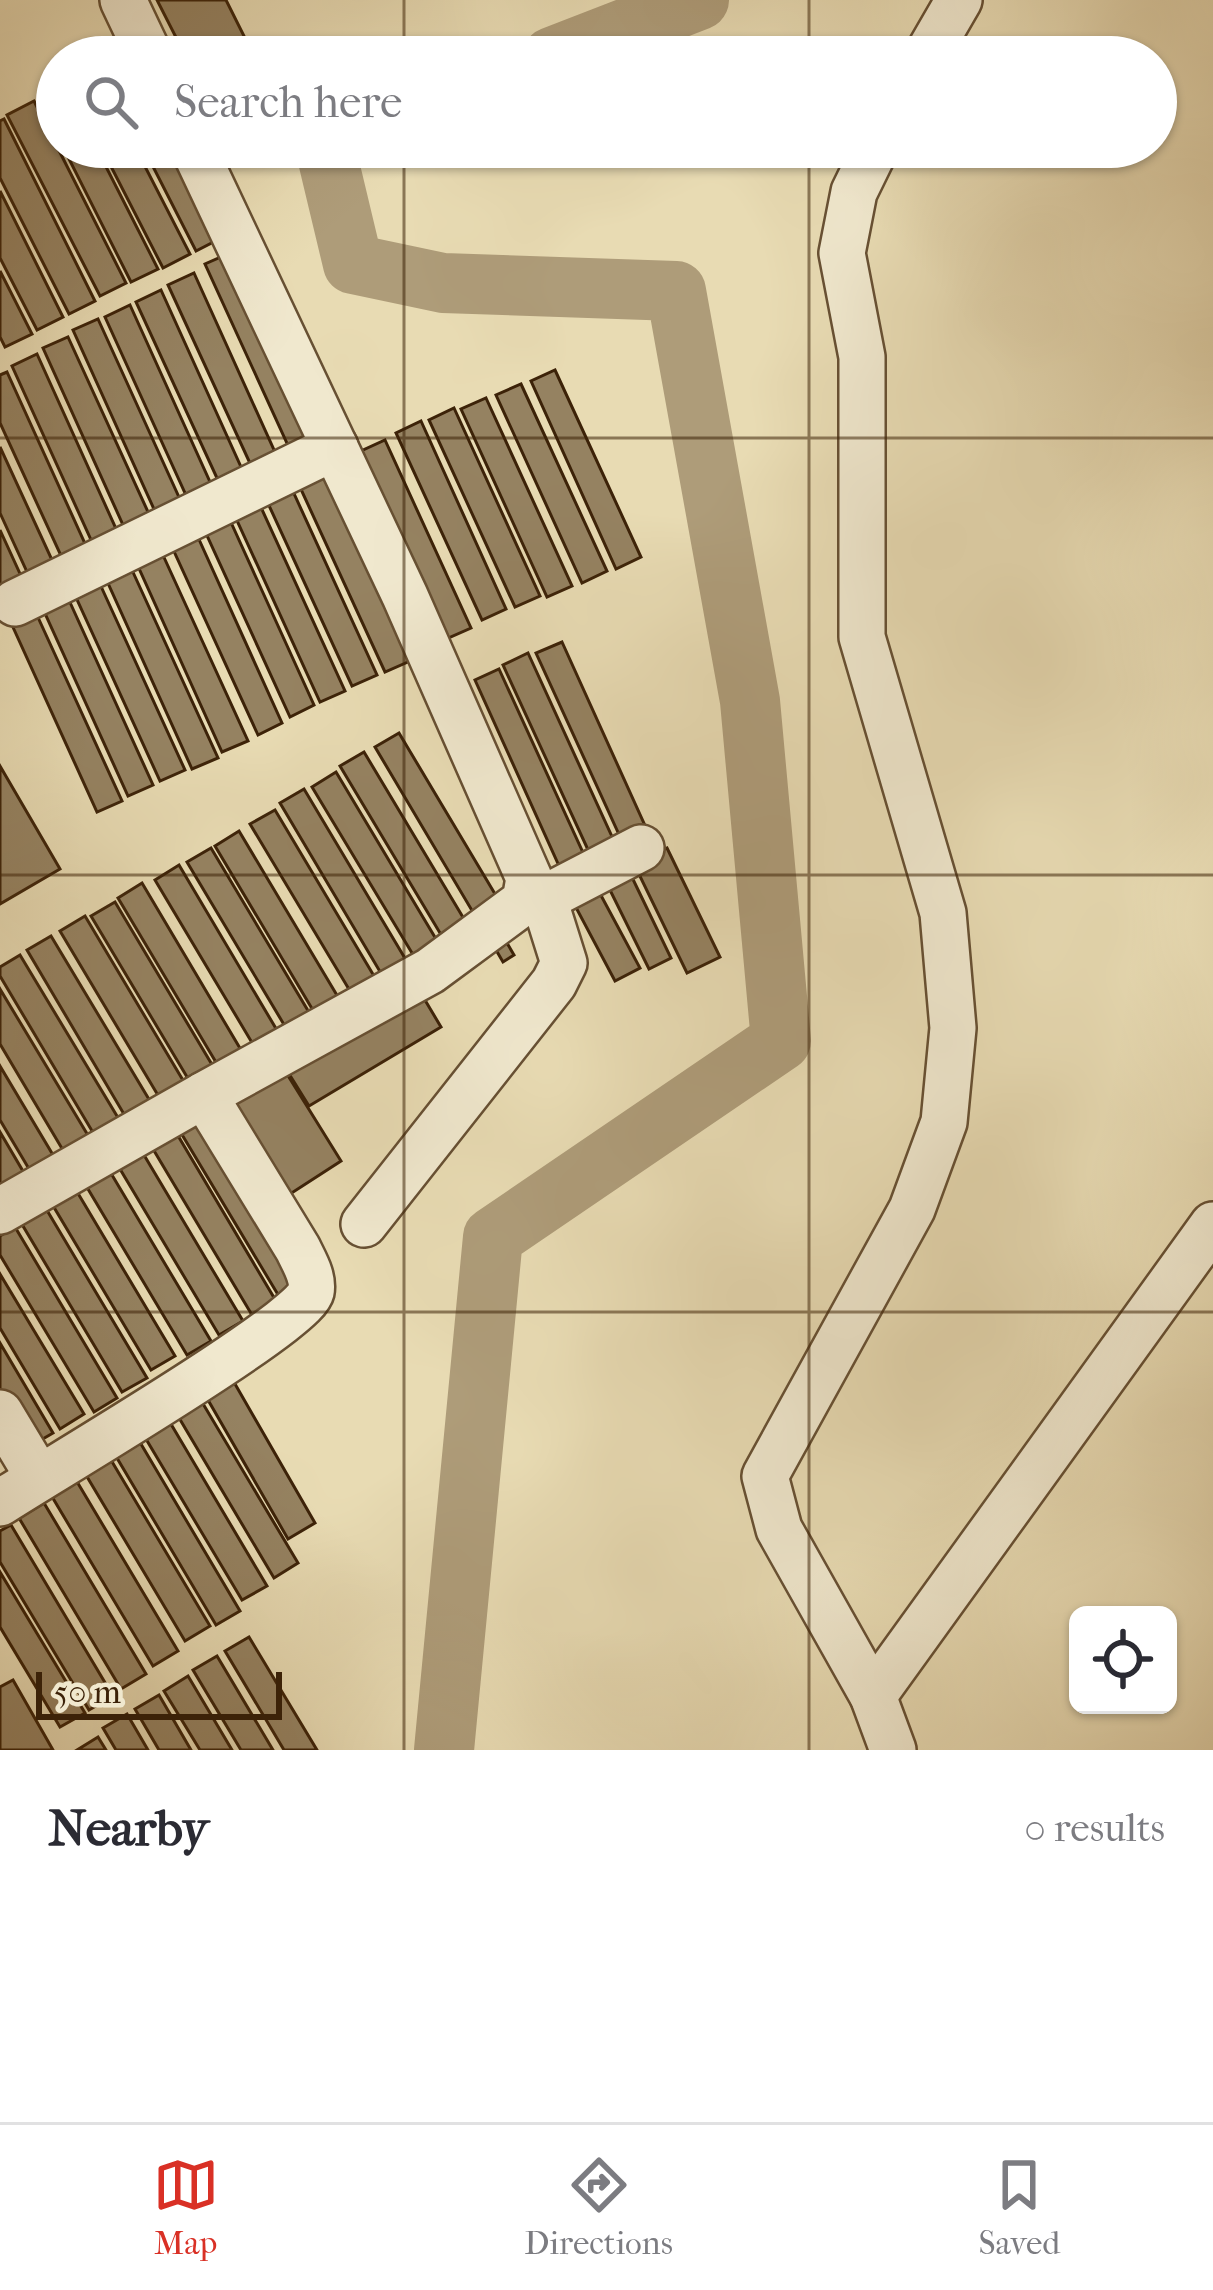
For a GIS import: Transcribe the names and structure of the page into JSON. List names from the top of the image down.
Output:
{
  "scale_bar": "50 m",
  "page": {
    "search": "Search here",
    "scale": "50 m",
    "heading": ["Nearby", "0 results"],
    "nav": ["Map", "Directions", "Saved"]
  }
}
